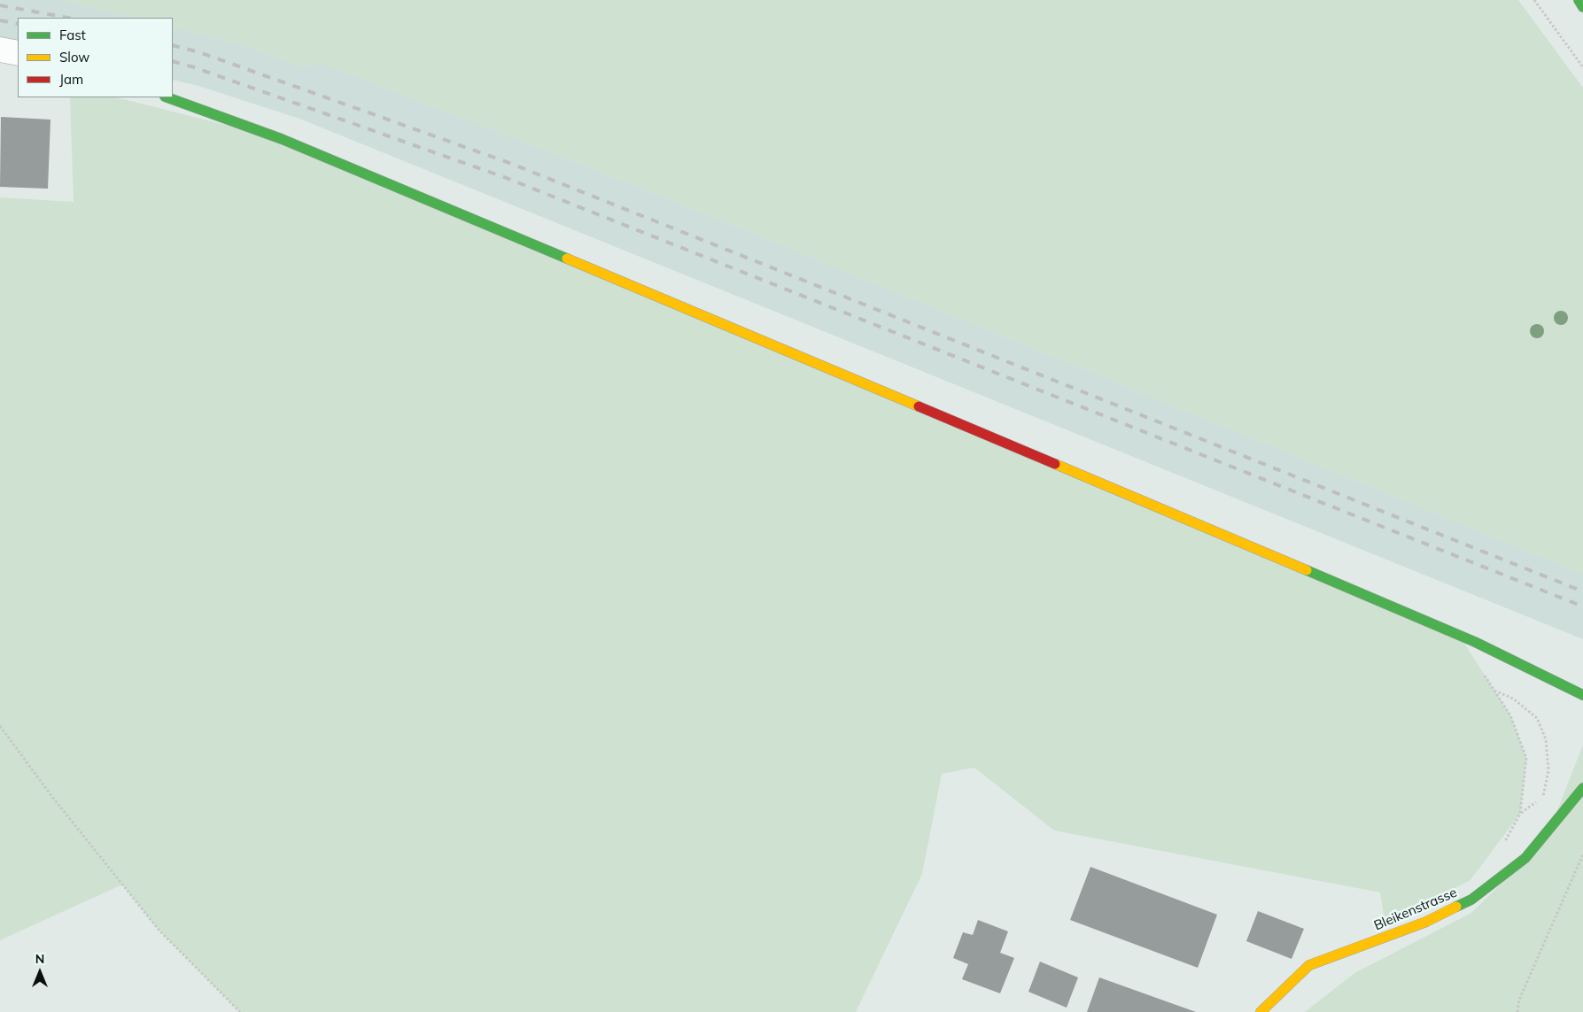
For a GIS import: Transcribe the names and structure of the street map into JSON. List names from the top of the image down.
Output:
{
  "streets": {
    "street": ["Bleikenstrasse"]
  },
  "legend": ["Fast", "Slow", "Jam"],
  "north": "top"
}
